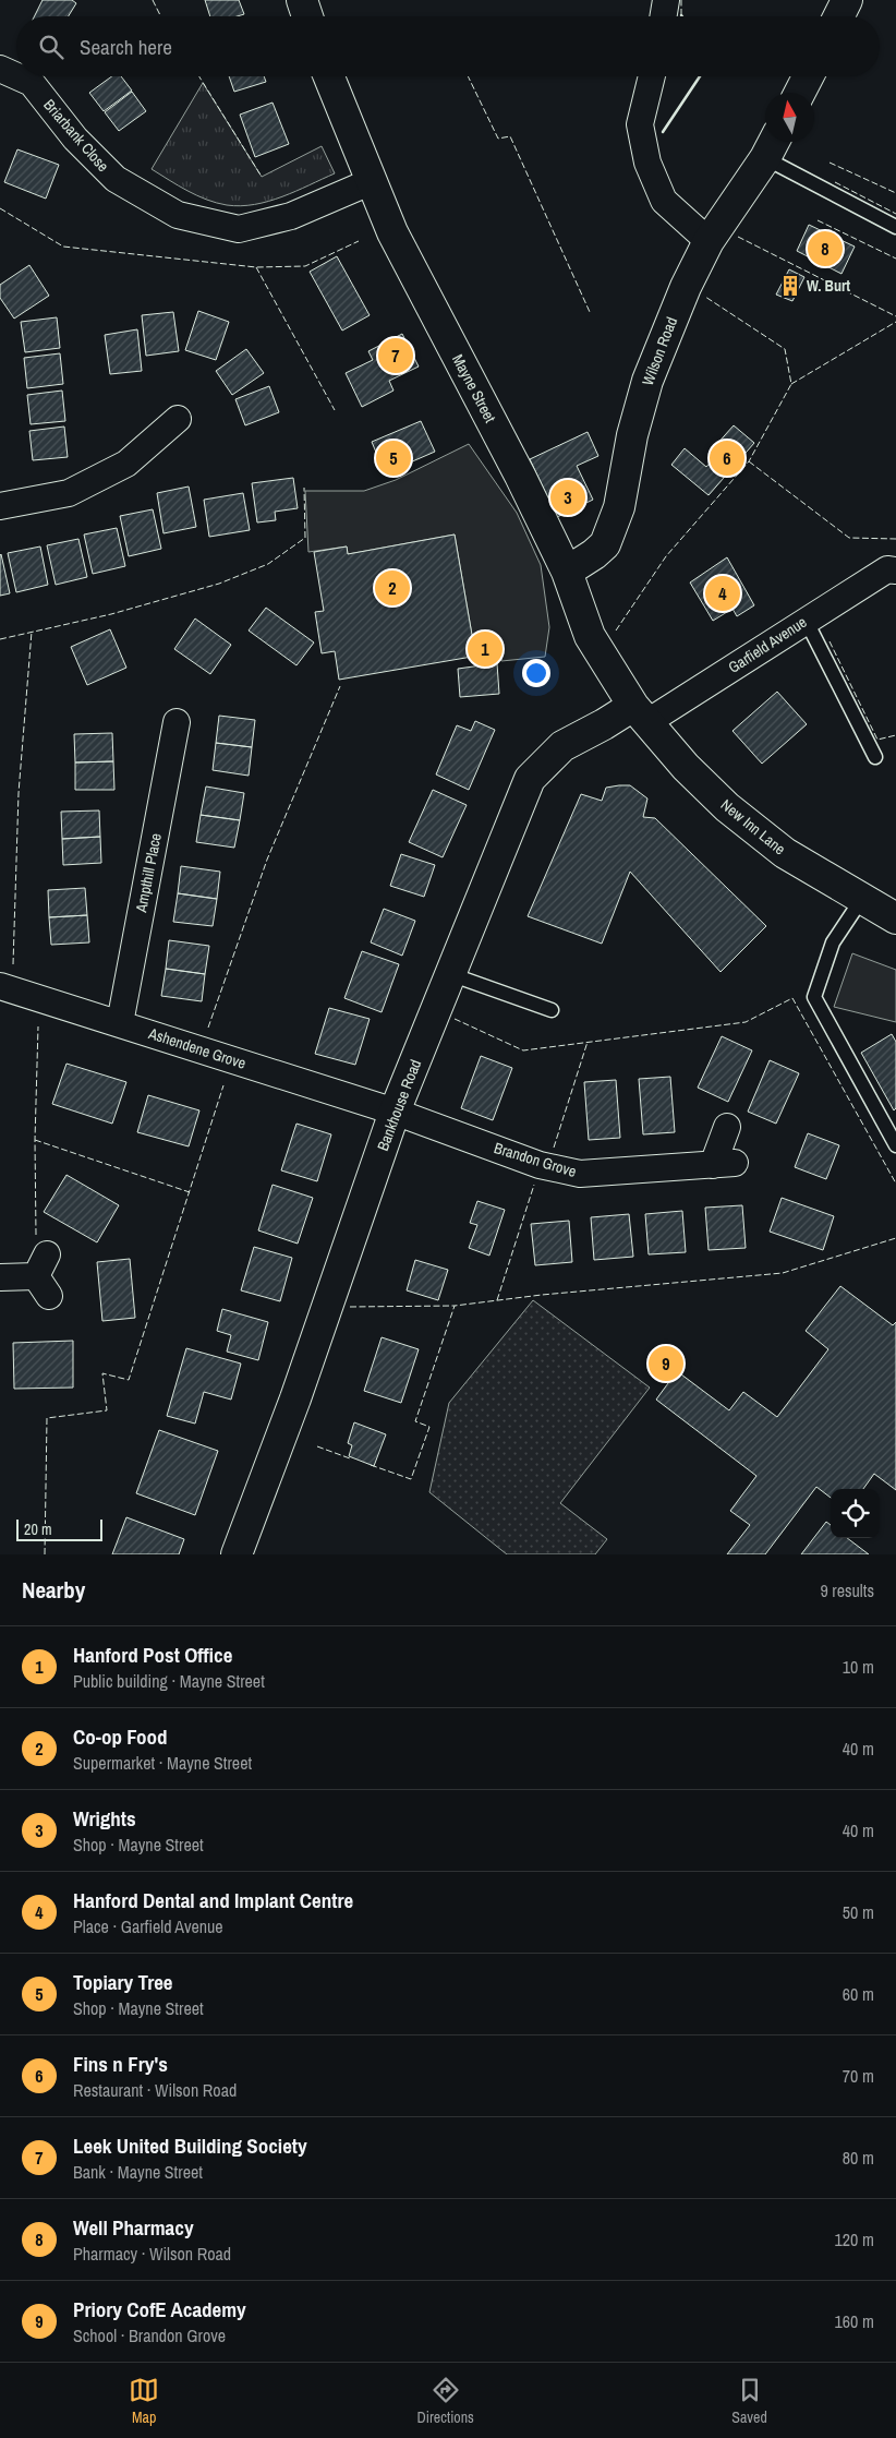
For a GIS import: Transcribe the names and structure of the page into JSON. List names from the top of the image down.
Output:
{
  "streets": {
    "street": [
      "Briarbank Close",
      "Wilson Road",
      "Mayne Street",
      "Garfield Avenue",
      "New Inn Lane",
      "Ampthill Place",
      "Ashendene Grove",
      "Bankhouse Road",
      "Brandon Grove"
    ]
  },
  "crossings": [
    ["Briarbank Close", "Mayne Street"],
    ["Wilson Road", "Mayne Street"],
    ["Mayne Street", "Garfield Avenue"],
    ["Mayne Street", "New Inn Lane"],
    ["Mayne Street", "Bankhouse Road"],
    ["Garfield Avenue", "New Inn Lane"],
    ["Garfield Avenue", "Bankhouse Road"],
    ["New Inn Lane", "Bankhouse Road"],
    ["Ampthill Place", "Ashendene Grove"],
    ["Ashendene Grove", "Bankhouse Road"],
    ["Ashendene Grove", "Brandon Grove"],
    ["Bankhouse Road", "Brandon Grove"]
  ],
  "places": {
    "building": ["W. Burt"]
  },
  "scale_bar": "20 m",
  "north": "top",
  "page": {
    "search": "Search here",
    "pins": [
      "8",
      "7",
      "5",
      "6",
      "3",
      "2",
      "4",
      "1",
      "9"
    ],
    "scale": "20 m",
    "heading": ["Nearby", "9 results"],
    "list": [
      {
        "mark": "1",
        "name": "Hanford Post Office",
        "note": "Public building · Mayne Street",
        "value": "10 m"
      },
      {
        "mark": "2",
        "name": "Co-op Food",
        "note": "Supermarket · Mayne Street",
        "value": "40 m"
      },
      {
        "mark": "3",
        "name": "Wrights",
        "note": "Shop · Mayne Street",
        "value": "40 m"
      },
      {
        "mark": "4",
        "name": "Hanford Dental and Implant Centre",
        "note": "Place · Garfield Avenue",
        "value": "50 m"
      },
      {
        "mark": "5",
        "name": "Topiary Tree",
        "note": "Shop · Mayne Street",
        "value": "60 m"
      },
      {
        "mark": "6",
        "name": "Fins n Fry's",
        "note": "Restaurant · Wilson Road",
        "value": "70 m"
      },
      {
        "mark": "7",
        "name": "Leek United Building Society",
        "note": "Bank · Mayne Street",
        "value": "80 m"
      },
      {
        "mark": "8",
        "name": "Well Pharmacy",
        "note": "Pharmacy · Wilson Road",
        "value": "120 m"
      },
      {
        "mark": "9",
        "name": "Priory CofE Academy",
        "note": "School · Brandon Grove",
        "value": "160 m"
      }
    ],
    "nav": ["Map", "Directions", "Saved"]
  }
}
